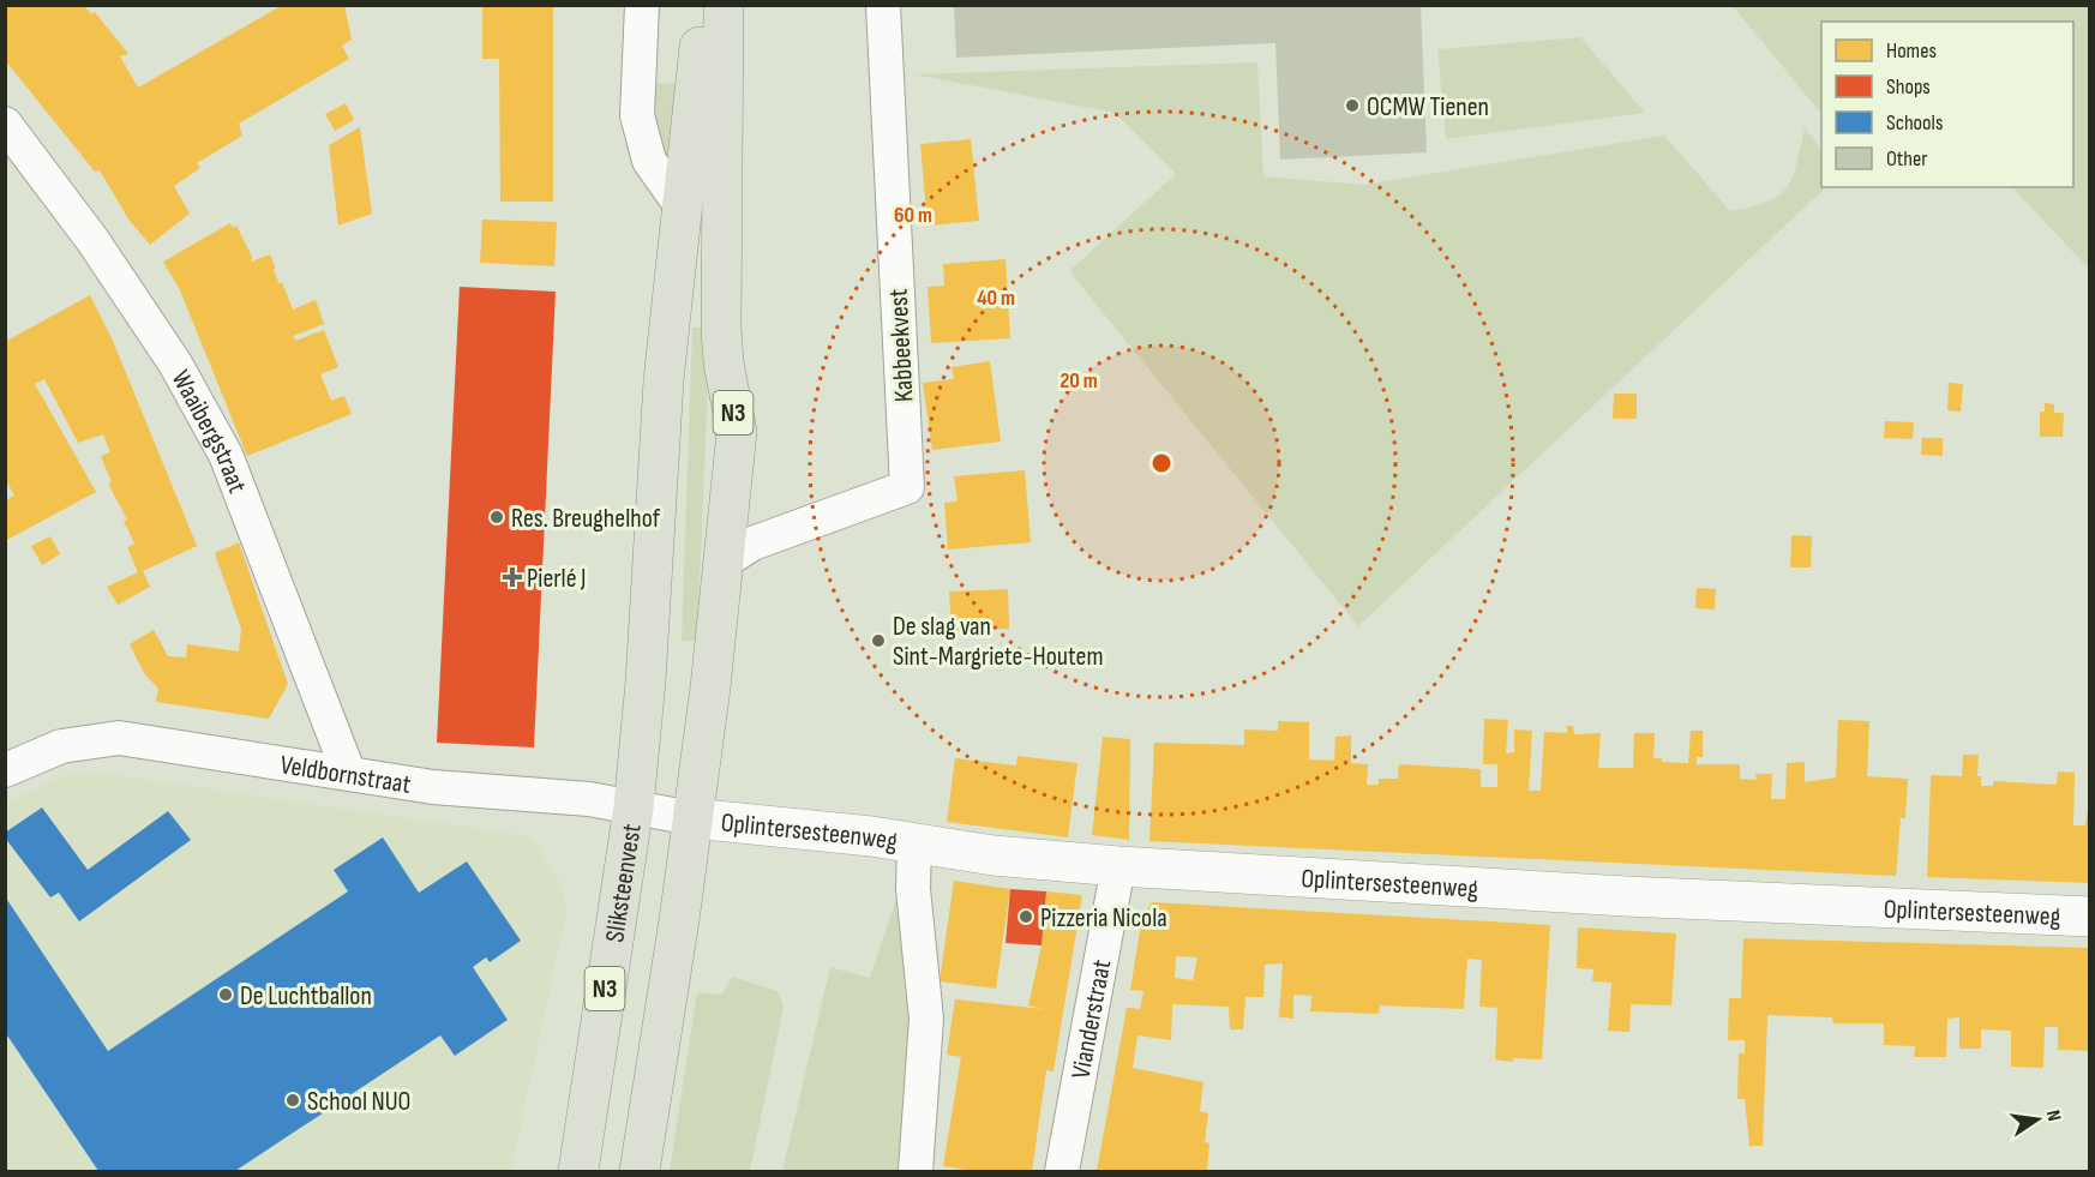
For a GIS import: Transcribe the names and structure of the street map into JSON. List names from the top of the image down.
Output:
{
  "streets": {
    "main road": ["N3", "Sliksteenvest"],
    "street": [
      "Kabbeekvest",
      "Waaibergstraat",
      "Veldbornstraat",
      "Oplintersesteenweg",
      "Vianderstraat"
    ]
  },
  "crossings": [
    ["Kabbeekvest", "N3"],
    ["N3", "Veldbornstraat"],
    ["N3", "Oplintersesteenweg"],
    ["N3", "Sliksteenvest"],
    ["Waaibergstraat", "Veldbornstraat"],
    ["Veldbornstraat", "Oplintersesteenweg"],
    ["Veldbornstraat", "Sliksteenvest"],
    ["Oplintersesteenweg", "Vianderstraat"]
  ],
  "places": {
    "other": [
      "OCMW Tienen",
      "Res. Breughelhof",
      "De slag van Sint-Margriete-Houtem",
      "Pizzeria Nicola",
      "De Luchtballon",
      "School NUO"
    ],
    "health": ["Pierlé J"]
  },
  "legend": [
    "Homes",
    "Shops",
    "Schools",
    "Other"
  ],
  "north": "right",
  "rings": ["60 m", "40 m", "20 m"]
}
